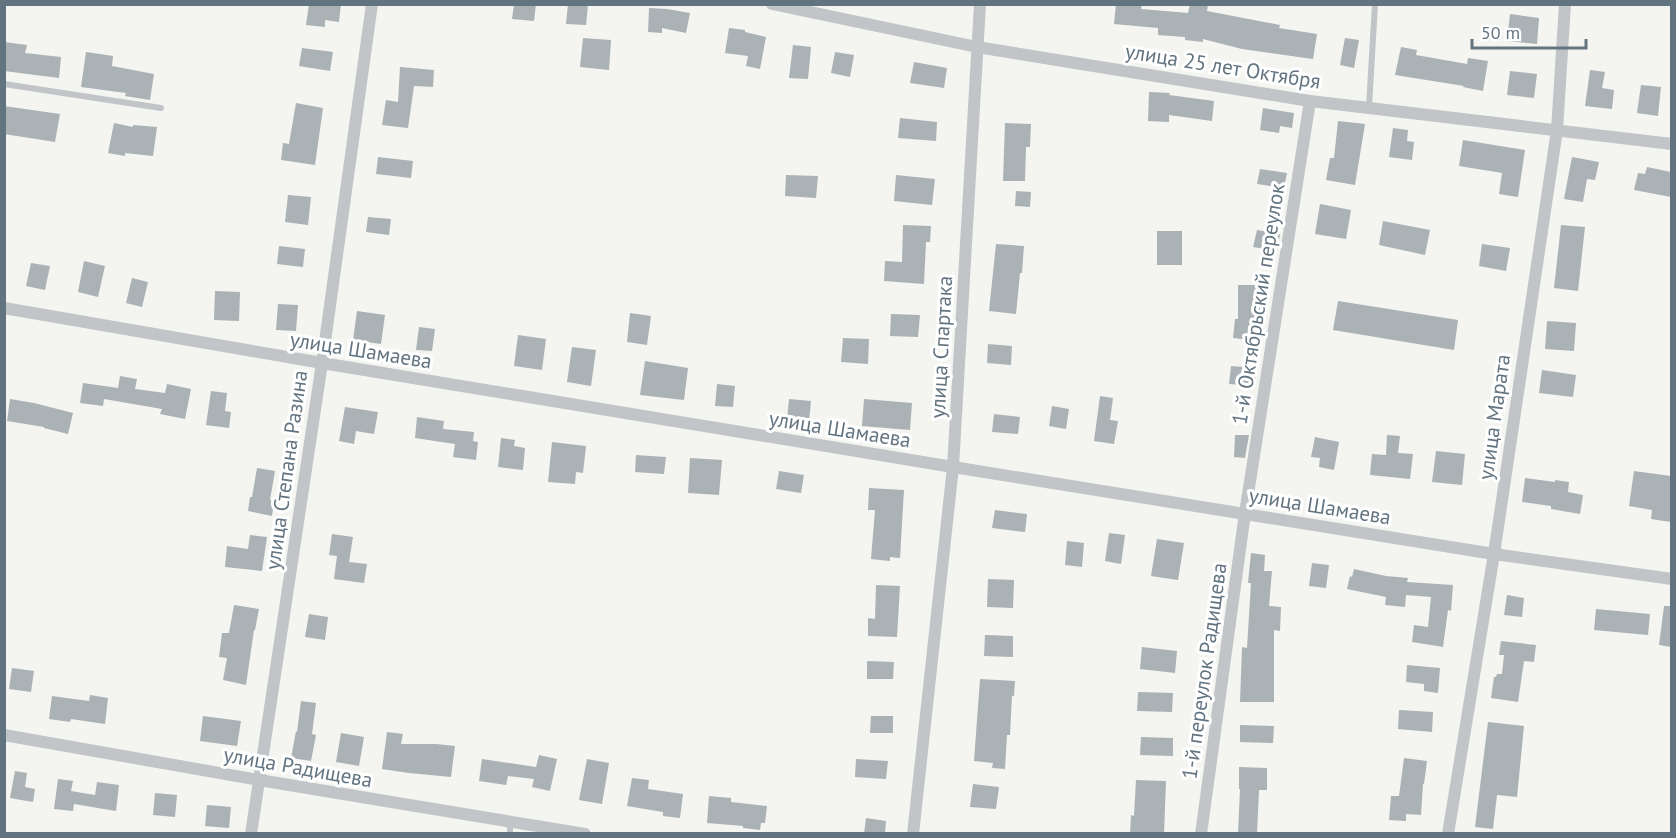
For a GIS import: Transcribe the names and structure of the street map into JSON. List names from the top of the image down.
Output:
{
  "streets": {
    "street": [
      "улица 25 лет Октября",
      "1-й Октябрьский переулок",
      "улица Спартака",
      "улица Шамаева",
      "улица Марата",
      "улица Степана Разина",
      "1-й переулок Радищева",
      "улица Радищева"
    ]
  },
  "crossings": [
    ["улица 25 лет Октября", "1-й Октябрьский переулок"],
    ["улица 25 лет Октября", "улица Спартака"],
    ["улица 25 лет Октября", "улица Марата"],
    ["1-й Октябрьский переулок", "улица Шамаева"],
    ["1-й Октябрьский переулок", "1-й переулок Радищева"],
    ["улица Спартака", "улица Шамаева"],
    ["улица Шамаева", "улица Марата"],
    ["улица Шамаева", "улица Степана Разина"],
    ["улица Шамаева", "1-й переулок Радищева"],
    ["улица Степана Разина", "улица Радищева"]
  ],
  "scale_bar": "50 m"
}
